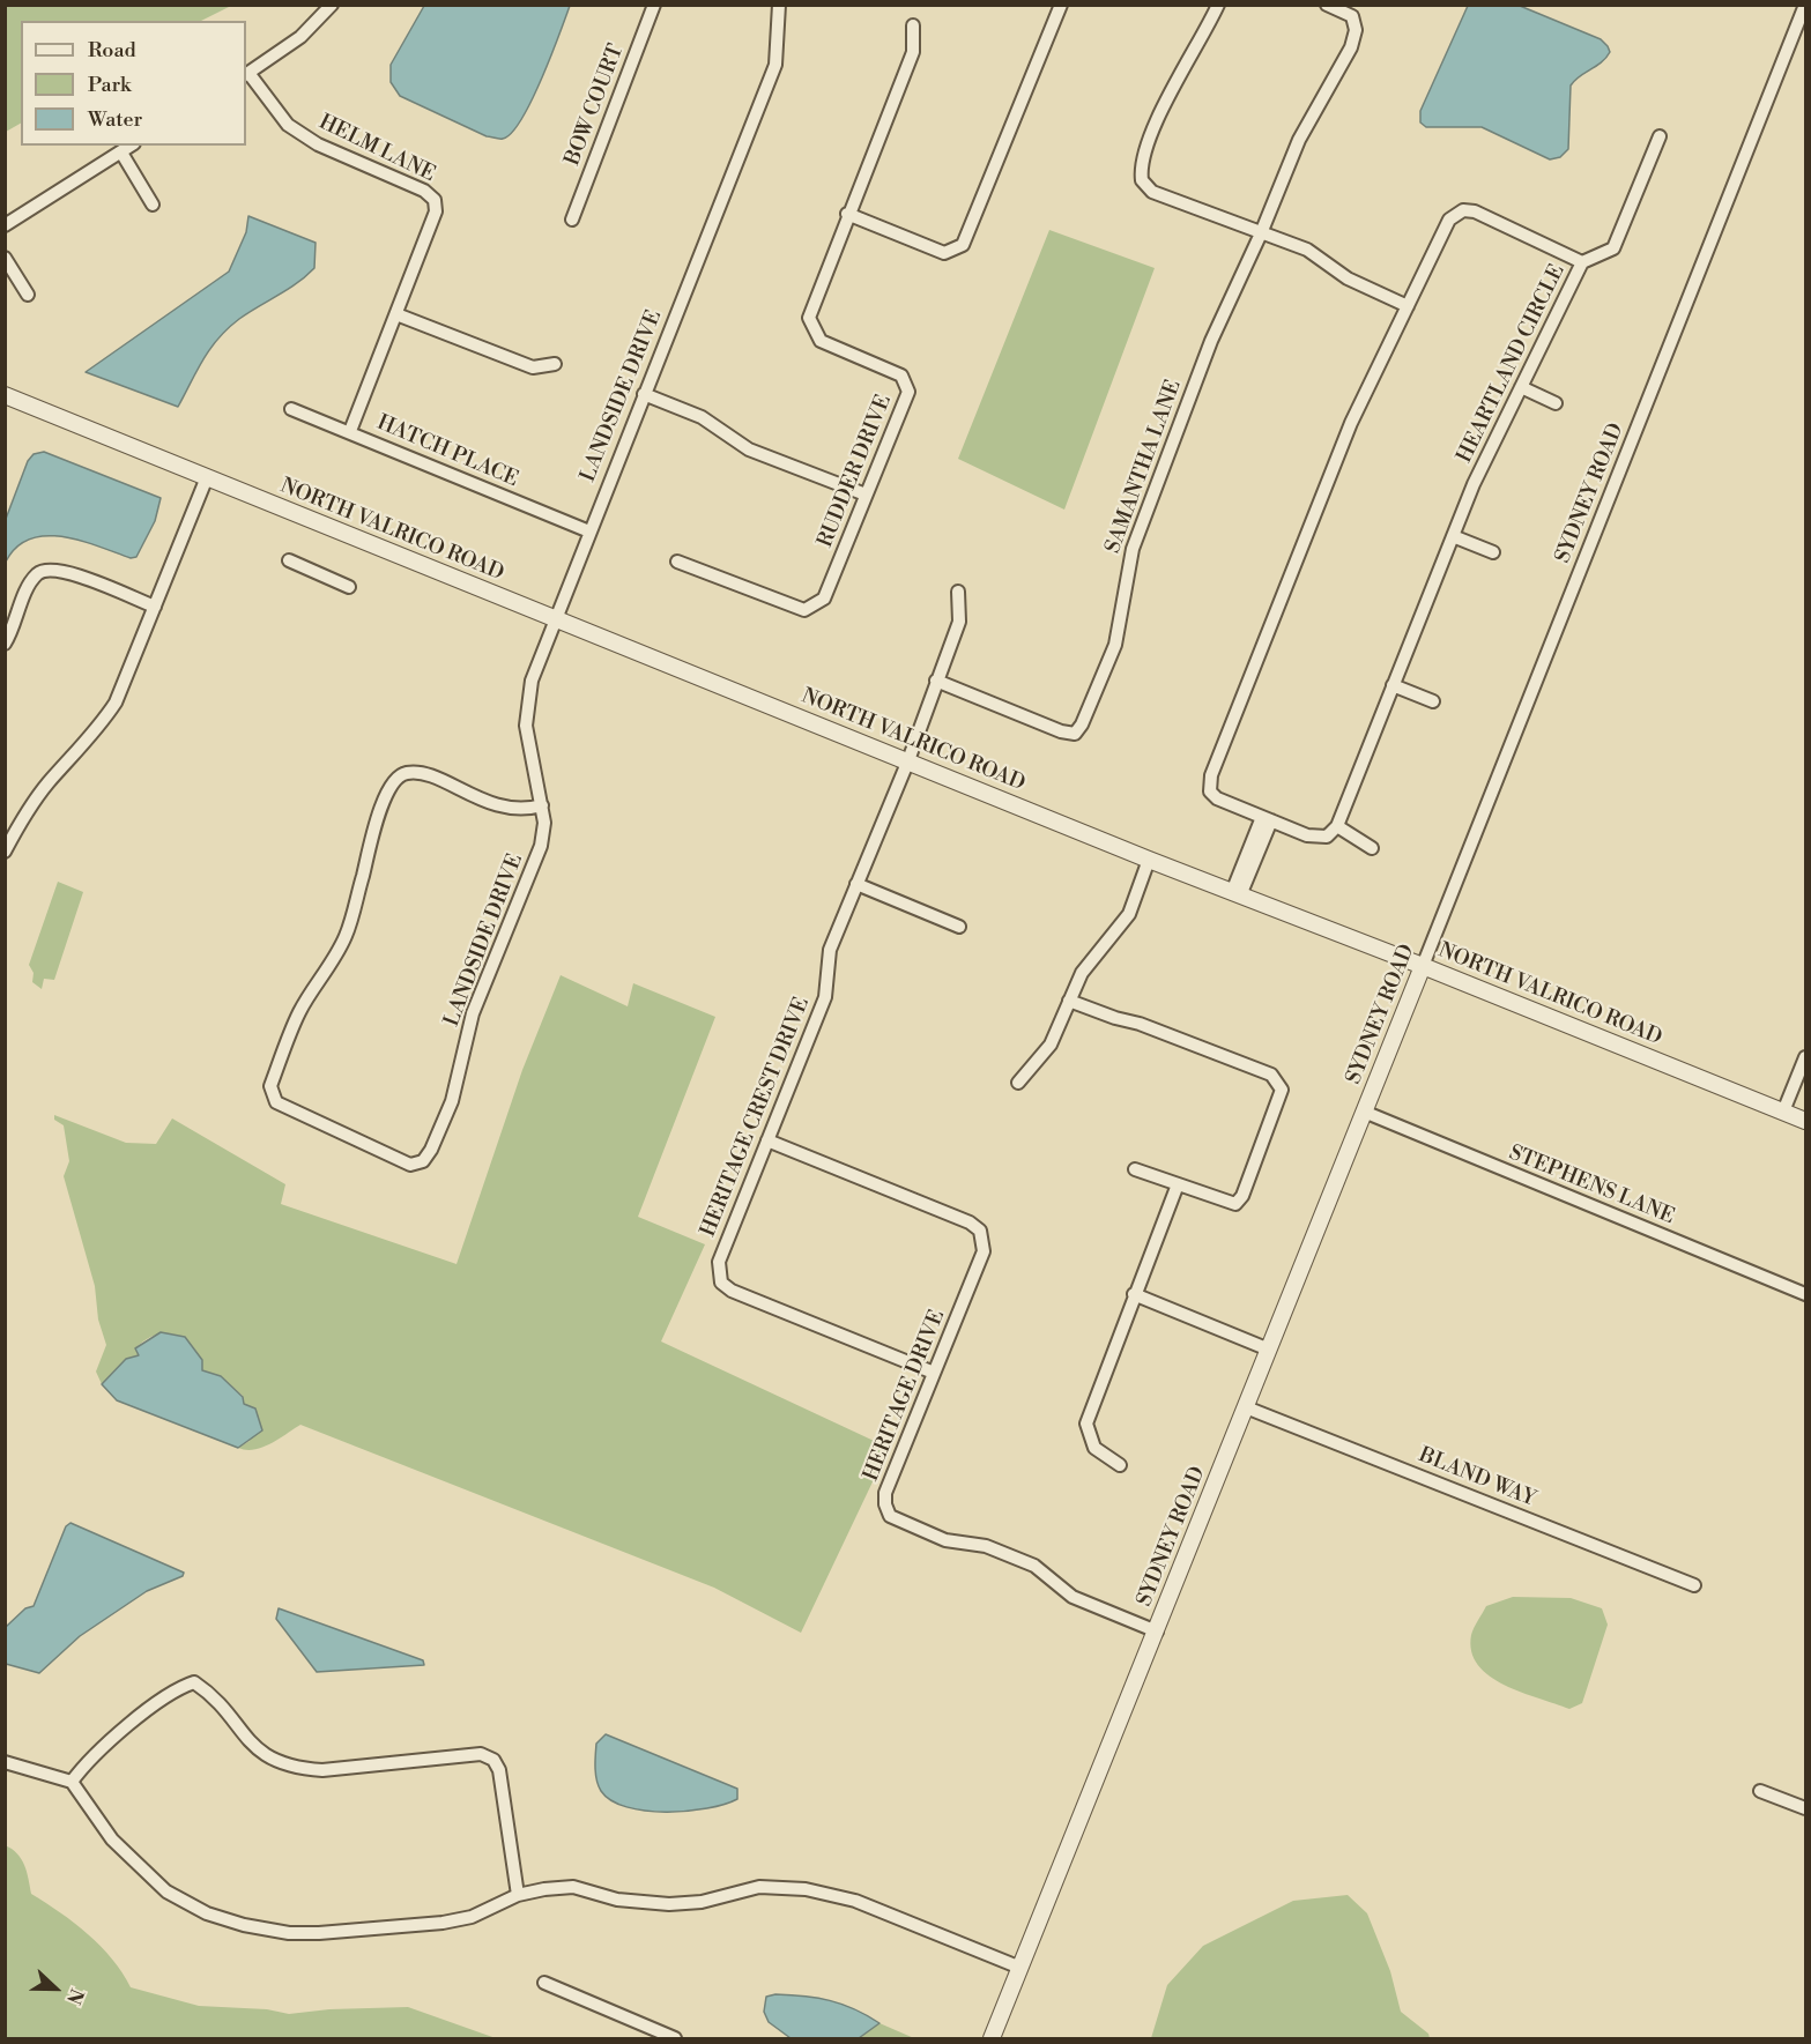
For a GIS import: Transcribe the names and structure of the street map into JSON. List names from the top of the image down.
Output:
{
  "streets": {
    "street": [
      "BOW COURT",
      "HELM LANE",
      "HEARTLAND CIRCLE",
      "LANDSIDE DRIVE",
      "HATCH PLACE",
      "SAMANTHA LANE",
      "RUDDER DRIVE",
      "SYDNEY ROAD",
      "NORTH VALRICO ROAD",
      "HERITAGE CREST DRIVE",
      "STEPHENS LANE",
      "HERITAGE DRIVE",
      "BLAND WAY"
    ]
  },
  "crossings": [
    ["HELM LANE", "HATCH PLACE"],
    ["LANDSIDE DRIVE", "HATCH PLACE"],
    ["LANDSIDE DRIVE", "NORTH VALRICO ROAD"],
    ["SAMANTHA LANE", "HERITAGE CREST DRIVE"],
    ["SYDNEY ROAD", "NORTH VALRICO ROAD"],
    ["SYDNEY ROAD", "STEPHENS LANE"],
    ["SYDNEY ROAD", "HERITAGE DRIVE"],
    ["SYDNEY ROAD", "BLAND WAY"],
    ["NORTH VALRICO ROAD", "HERITAGE CREST DRIVE"],
    ["HERITAGE CREST DRIVE", "HERITAGE DRIVE"]
  ],
  "legend": ["Road", "Park", "Water"],
  "north": "right"
}
